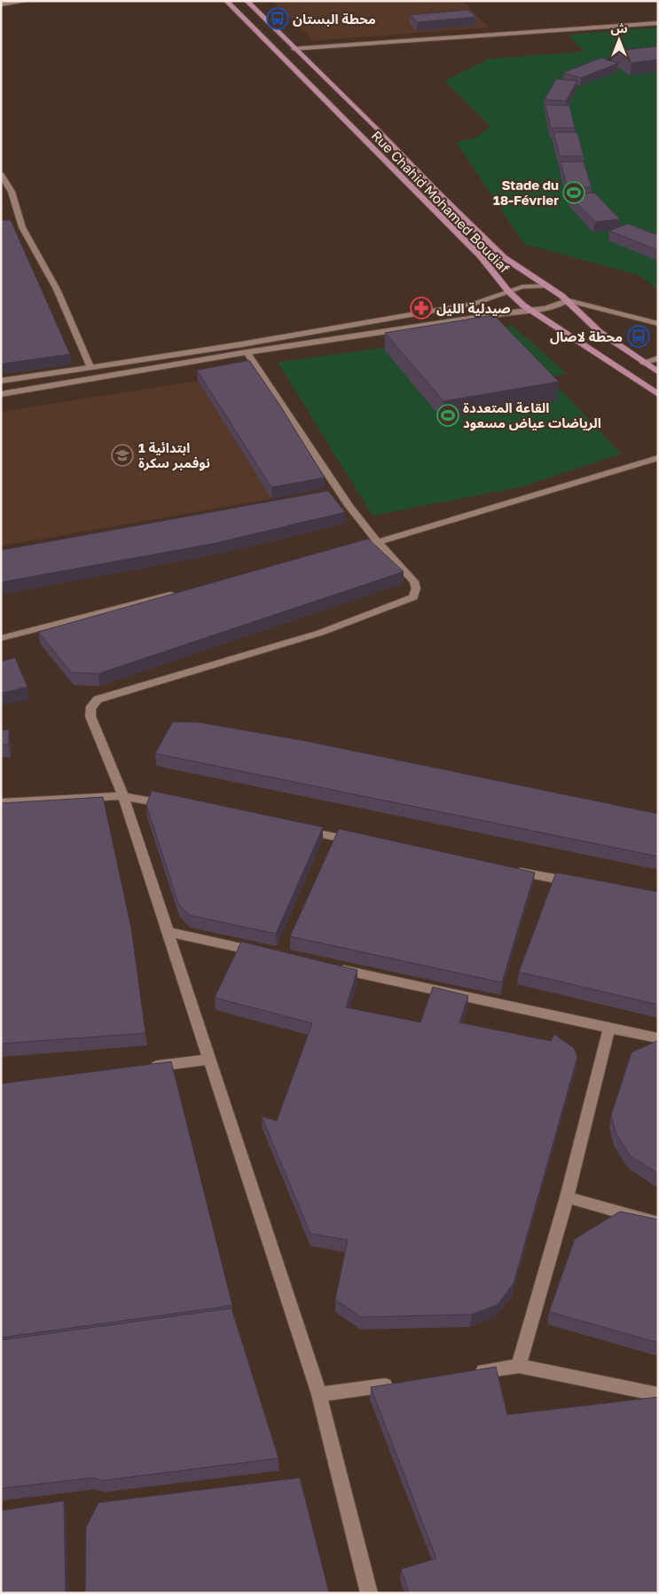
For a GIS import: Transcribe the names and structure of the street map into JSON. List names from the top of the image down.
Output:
{
  "streets": {
    "main road": ["Rue Chahid Mohamed Boudiaf"]
  },
  "places": {
    "bus stop": ["محطة البستان", "محطة لاصال"],
    "sports": ["Stade du 18-Février", "القاعة المتعددة الرياضات عياض مسعود"],
    "pharmacy": ["صيدلية الليل"],
    "school or university": ["ابتدائية 1 نوفمبر سكرة"]
  },
  "north": "top"
}
